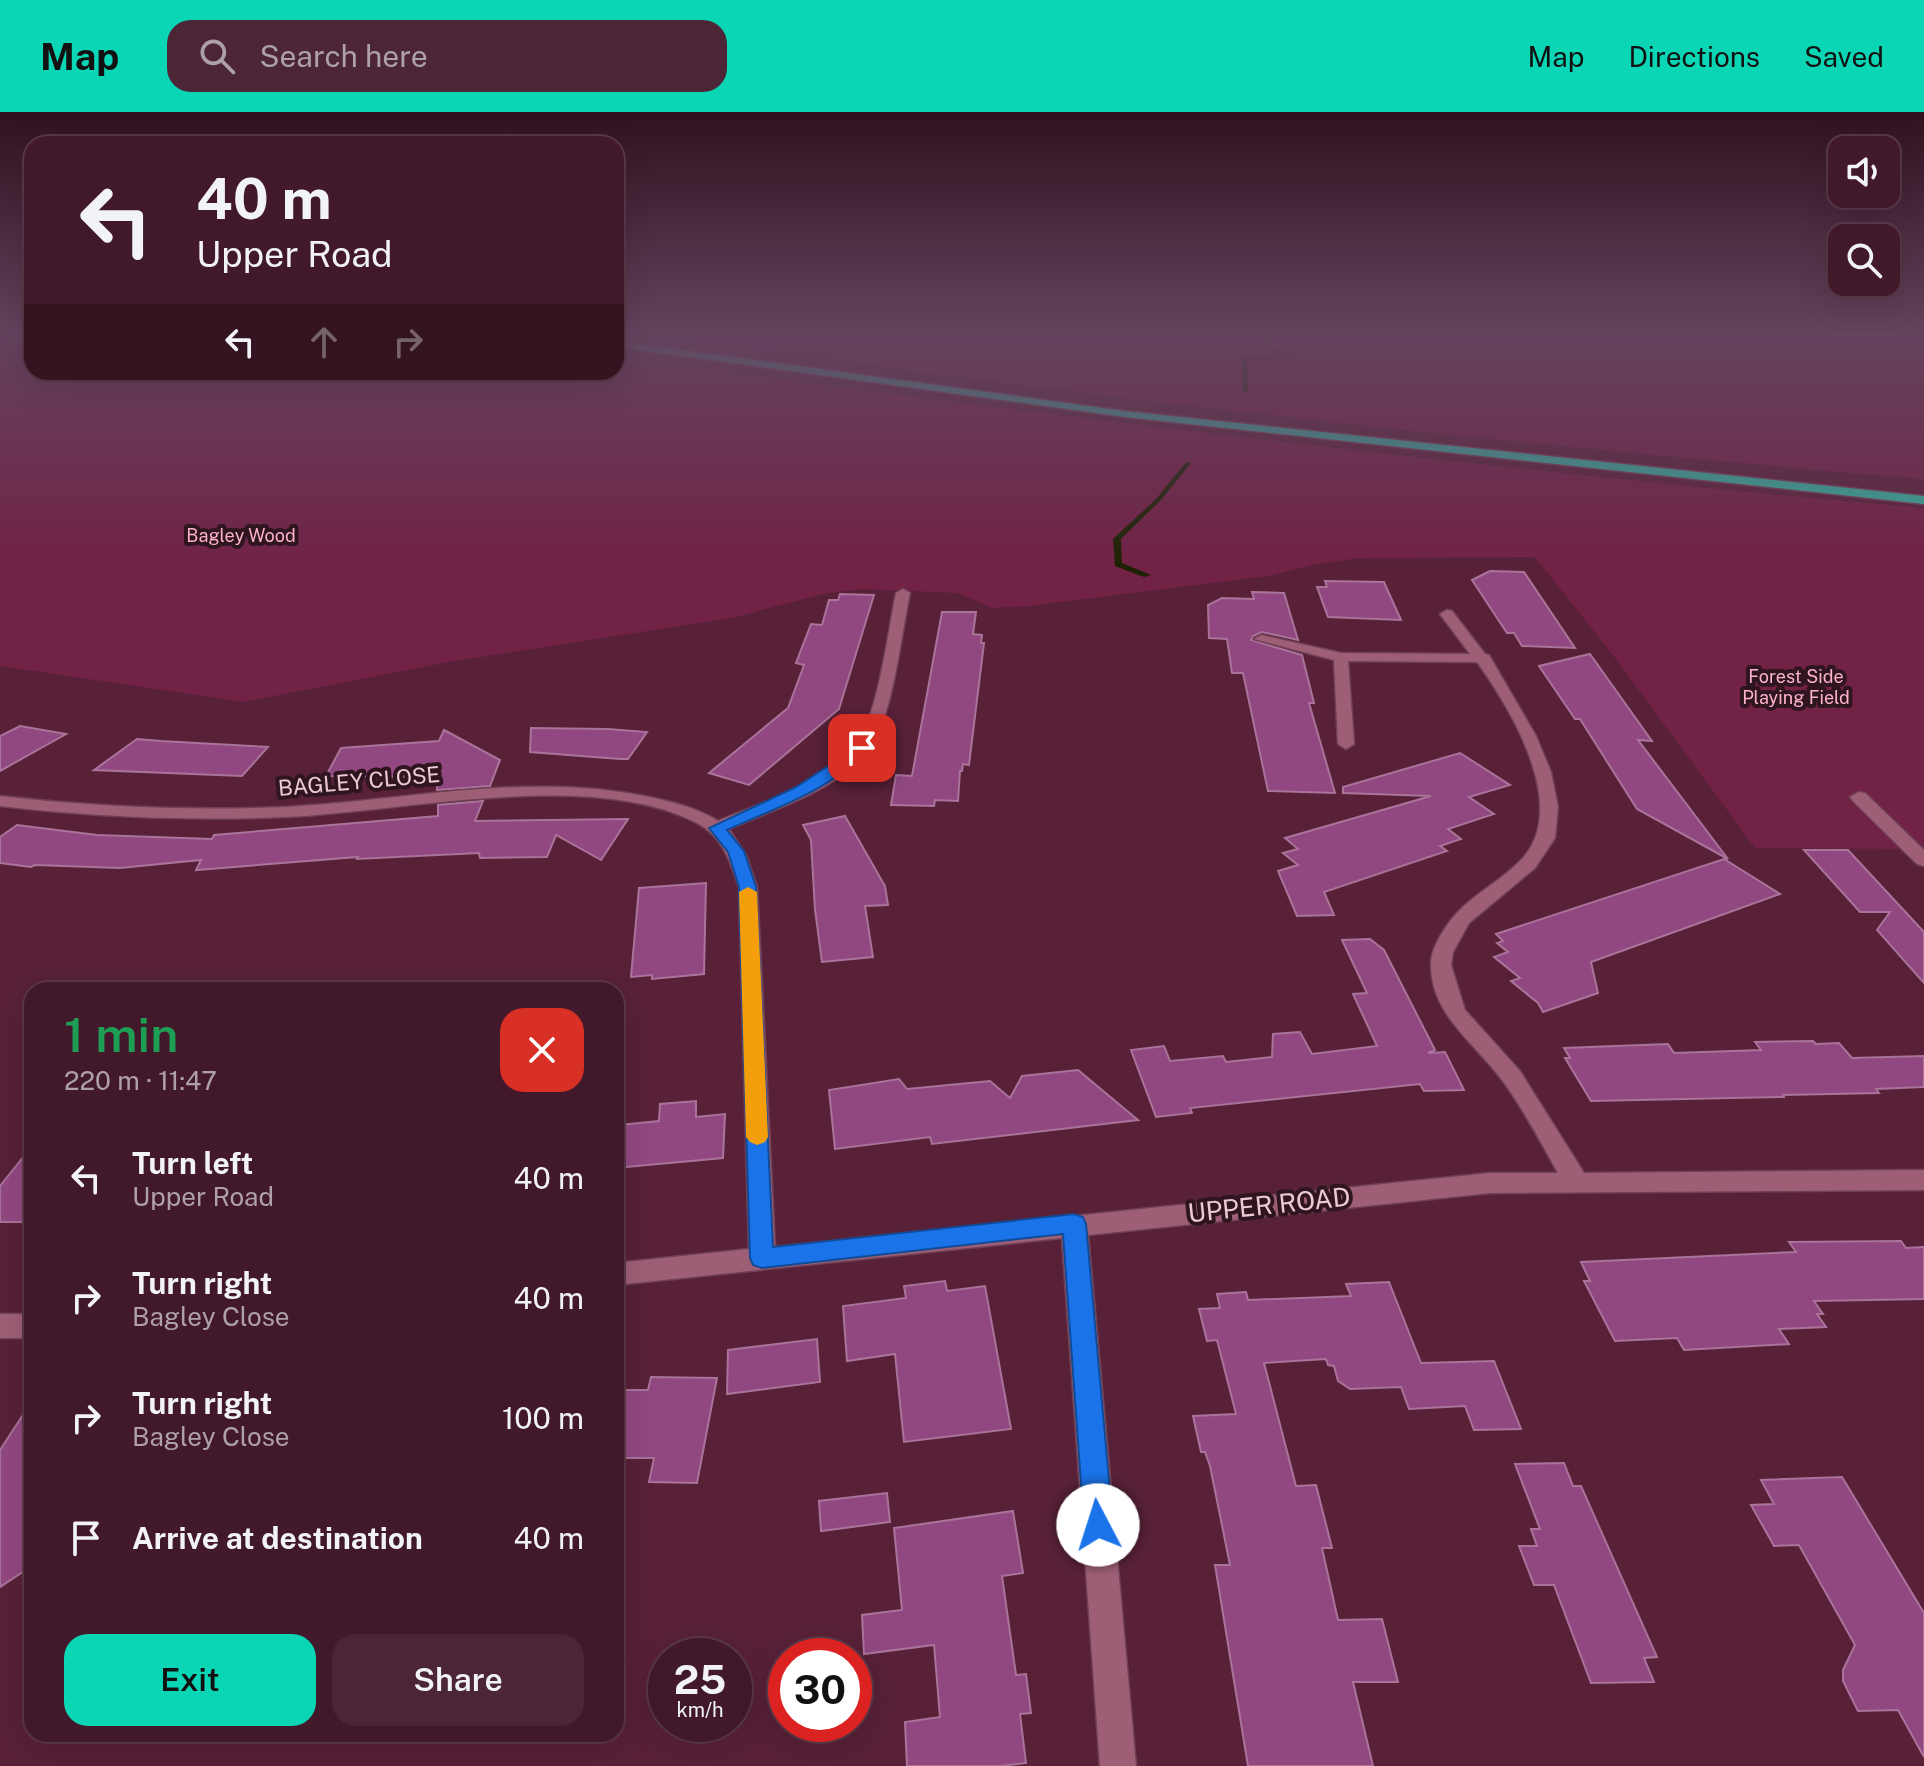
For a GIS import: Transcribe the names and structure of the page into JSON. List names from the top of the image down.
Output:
{
  "streets": {
    "street": ["BAGLEY CLOSE", "UPPER ROAD"]
  },
  "parks": ["Bagley Wood", "Forest Side Playing Field"],
  "page": {
    "header": "Map",
    "search": "Search here",
    "nav": ["Map", "Directions", "Saved"],
    "turn": ["40 m", "Upper Road"],
    "heading": ["1 min", "220 m · 11:47"],
    "list": [
      {
        "name": "Turn left",
        "note": "Upper Road",
        "value": "40 m"
      },
      {
        "name": "Turn right",
        "note": "Bagley Close",
        "value": "40 m"
      },
      {
        "name": "Turn right",
        "note": "Bagley Close",
        "value": "100 m"
      },
      {
        "name": "Arrive at destination",
        "value": "40 m"
      }
    ],
    "buttons": ["Exit", "Share"],
    "speed": "25 km/h",
    "limit": "30"
  }
}
